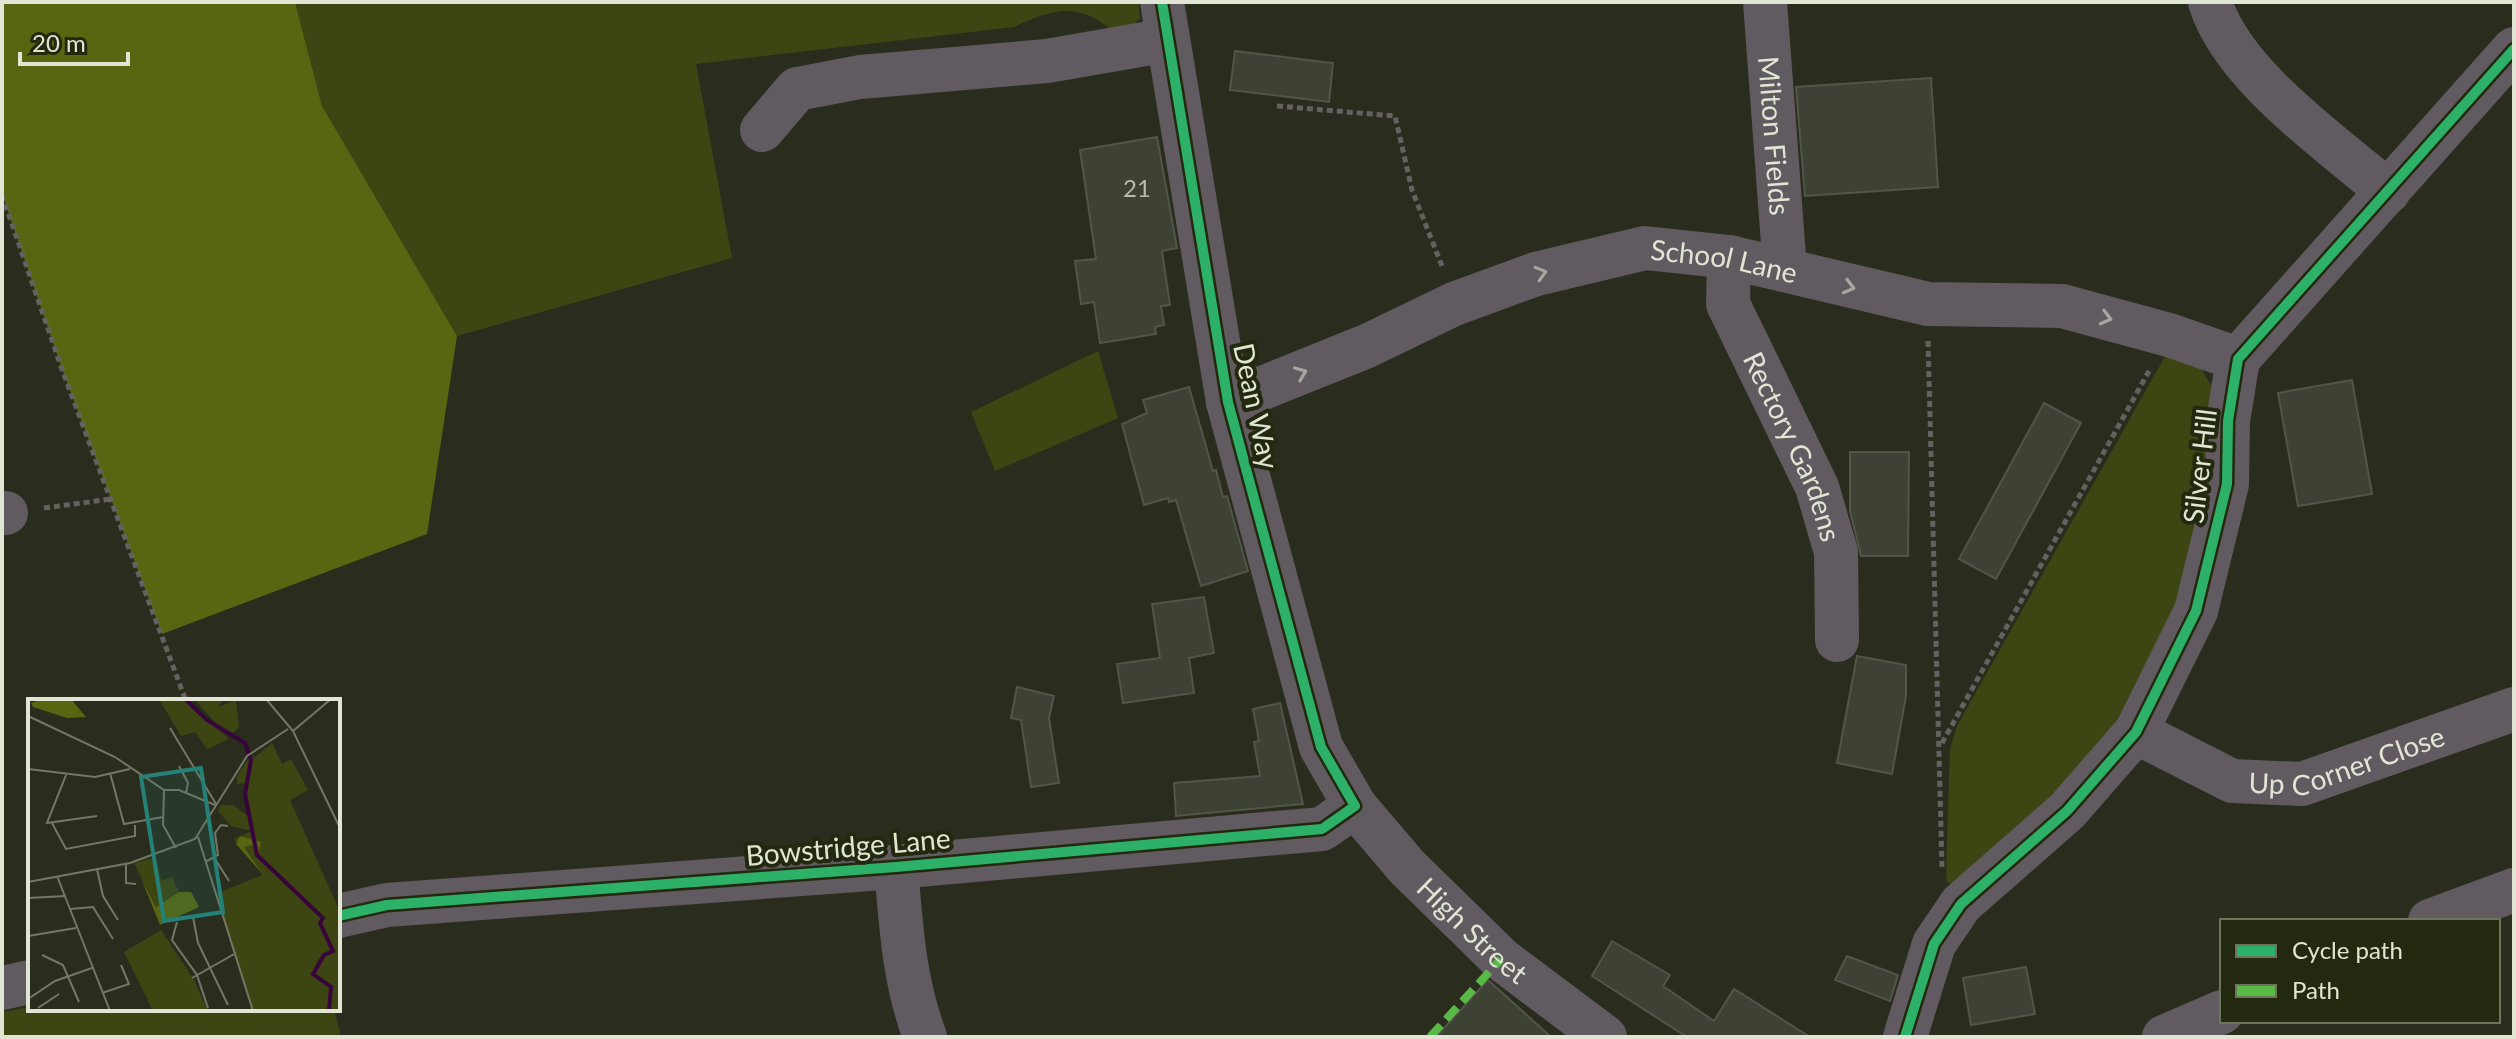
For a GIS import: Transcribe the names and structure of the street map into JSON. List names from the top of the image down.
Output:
{
  "streets": {
    "street": [
      "Milton Fields",
      "School Lane",
      "Dean Way",
      "Rectory Gardens",
      "Silver Hill",
      "Up Corner Close",
      "Bowstridge Lane",
      "High Street"
    ]
  },
  "crossings": [
    ["Milton Fields", "School Lane"],
    ["School Lane", "Dean Way"],
    ["School Lane", "Rectory Gardens"],
    ["School Lane", "Silver Hill"],
    ["Dean Way", "Bowstridge Lane"],
    ["Dean Way", "High Street"],
    ["Silver Hill", "Up Corner Close"],
    ["Bowstridge Lane", "High Street"]
  ],
  "one_way": ["School Lane"],
  "house_numbers": ["21"],
  "legend": ["Cycle path", "Path"],
  "scale_bar": "20 m"
}
